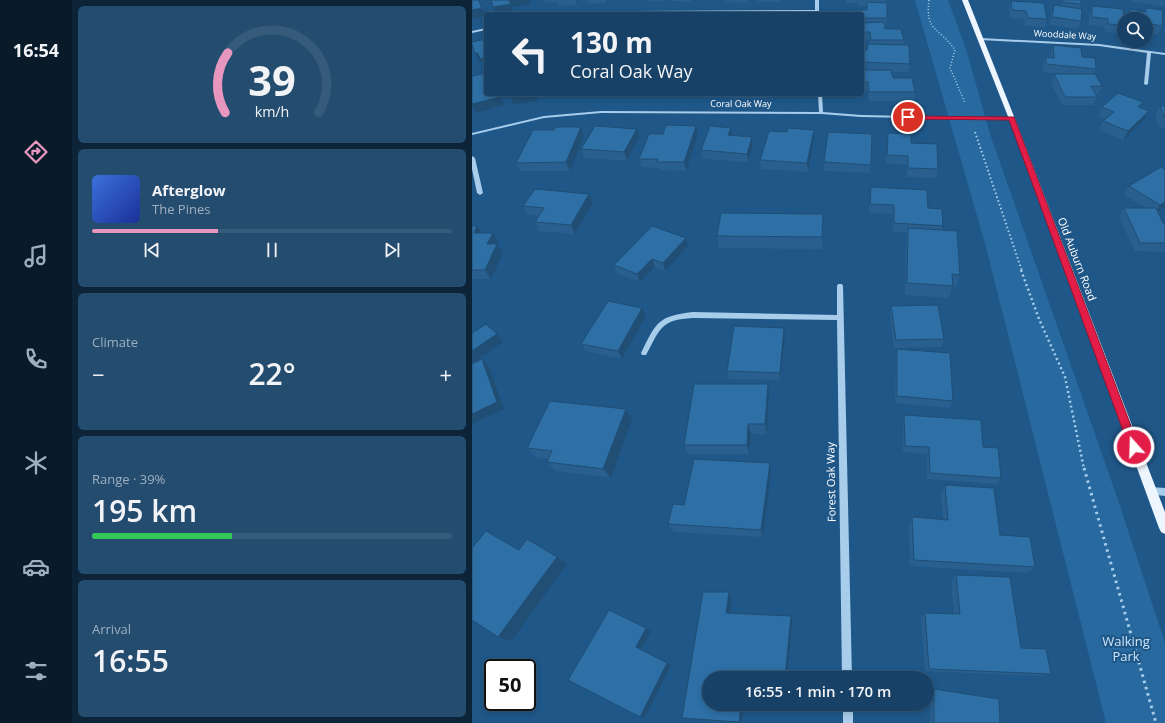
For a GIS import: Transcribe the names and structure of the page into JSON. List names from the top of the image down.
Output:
{
  "streets": {
    "main road": ["Old Auburn Road"],
    "street": ["Wooddale Way", "Coral Oak Way", "Forest Oak Way"]
  },
  "crossings": [
    ["Wooddale Way", "Old Auburn Road"],
    ["Coral Oak Way", "Old Auburn Road"]
  ],
  "parks": ["Walking Park"],
  "page": {
    "tabs": "16:54",
    "turn": ["130 m", "Coral Oak Way"],
    "song": ["Afterglow", "The Pines"],
    "tile": [
      "Climate",
      ["Range · 39%", "195 km"],
      ["Arrival", "16:55"]
    ],
    "heat": ["−", "22°", "+"],
    "limit": "50",
    "trip": "16:55 · 1 min · 170 m",
    "gauge": ["39", "km/h"]
  }
}
